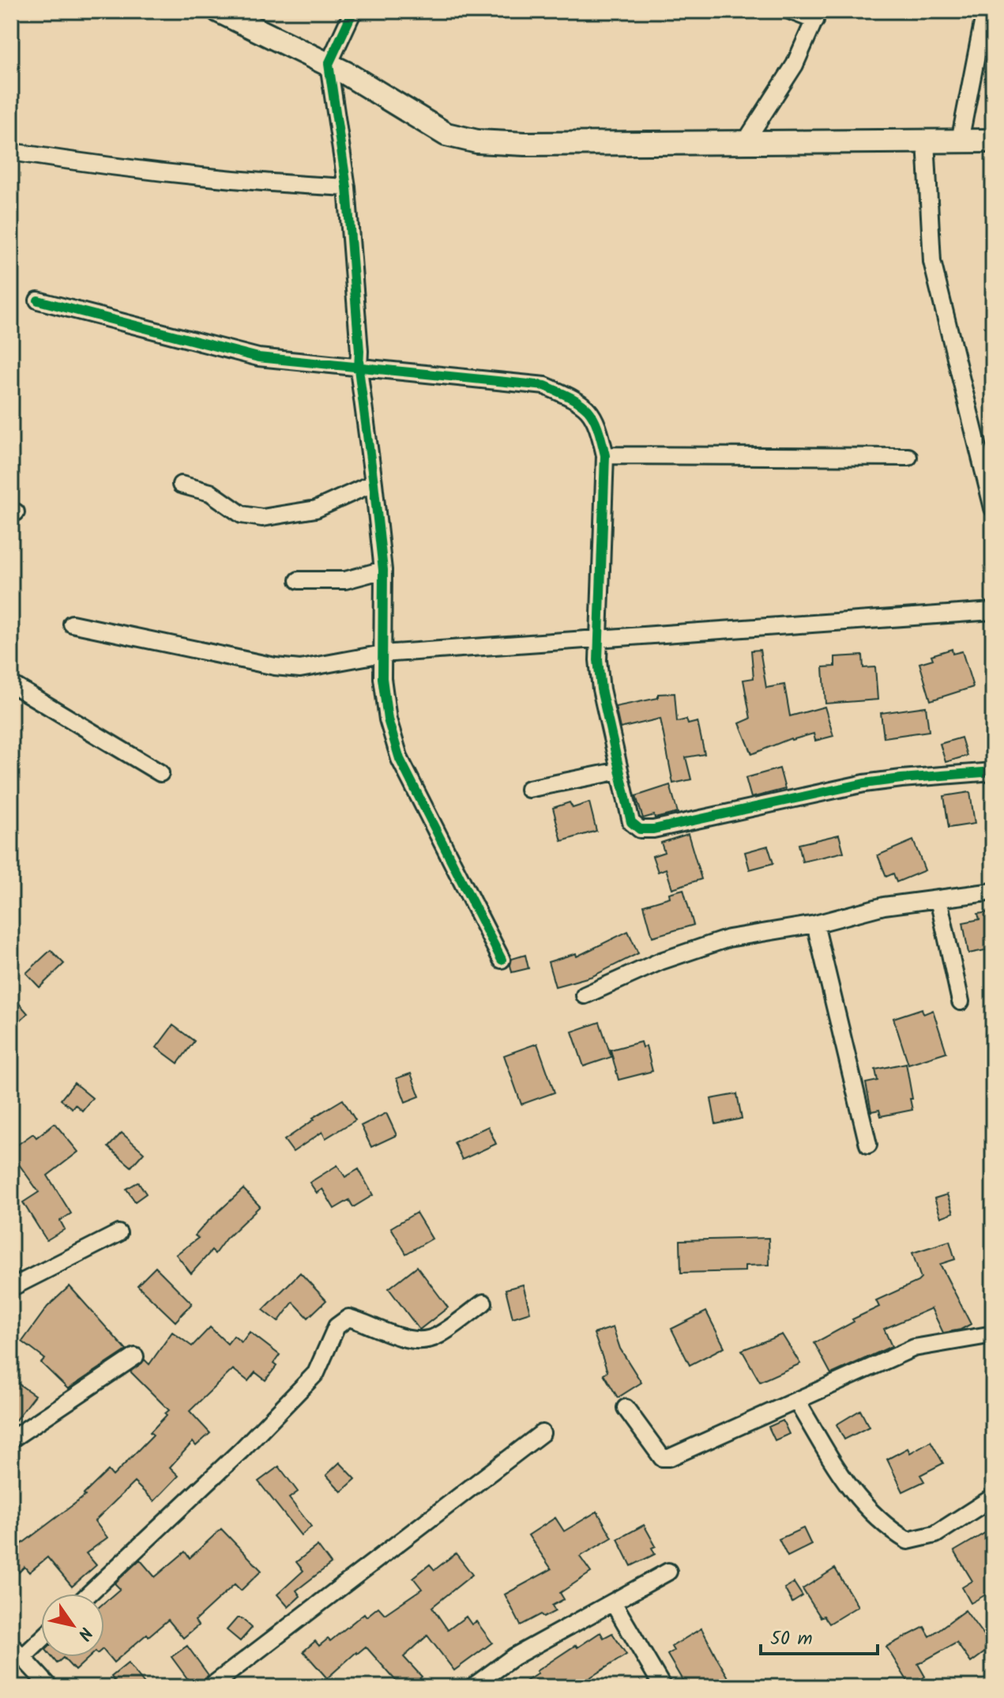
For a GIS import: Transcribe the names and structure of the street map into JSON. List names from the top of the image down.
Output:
{
  "scale_bar": "50 m",
  "north": "bottom right"
}
